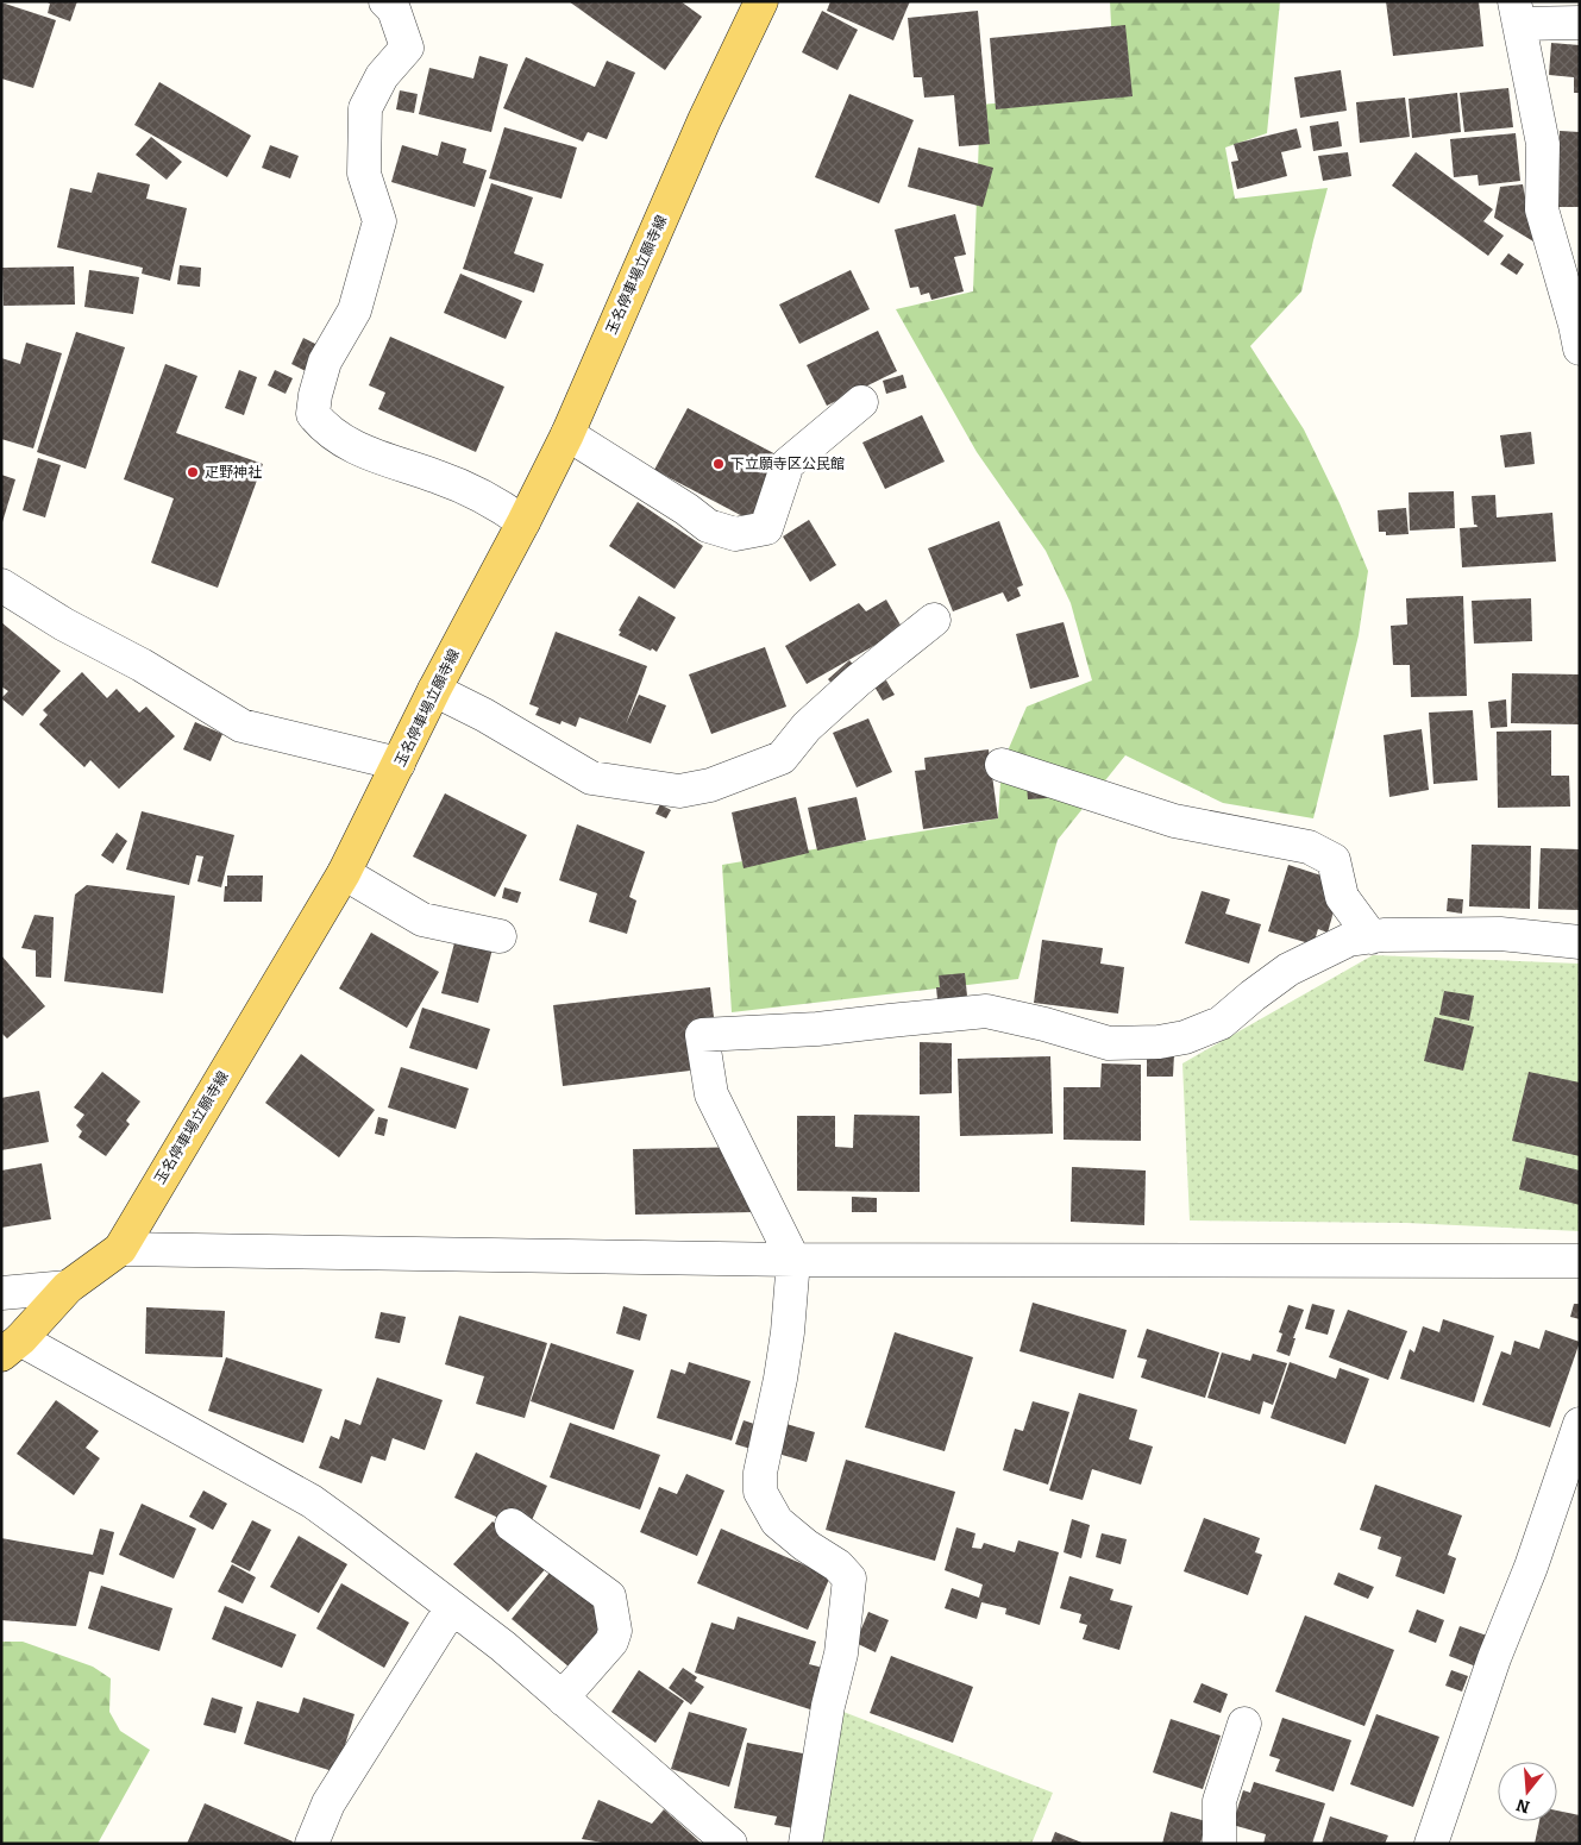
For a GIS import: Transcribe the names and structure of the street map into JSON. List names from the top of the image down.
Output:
{
  "streets": {
    "main road": ["玉名停車場立願寺線"]
  },
  "places": ["下立願寺区公民館", "疋野神社"],
  "north": "bottom"
}
